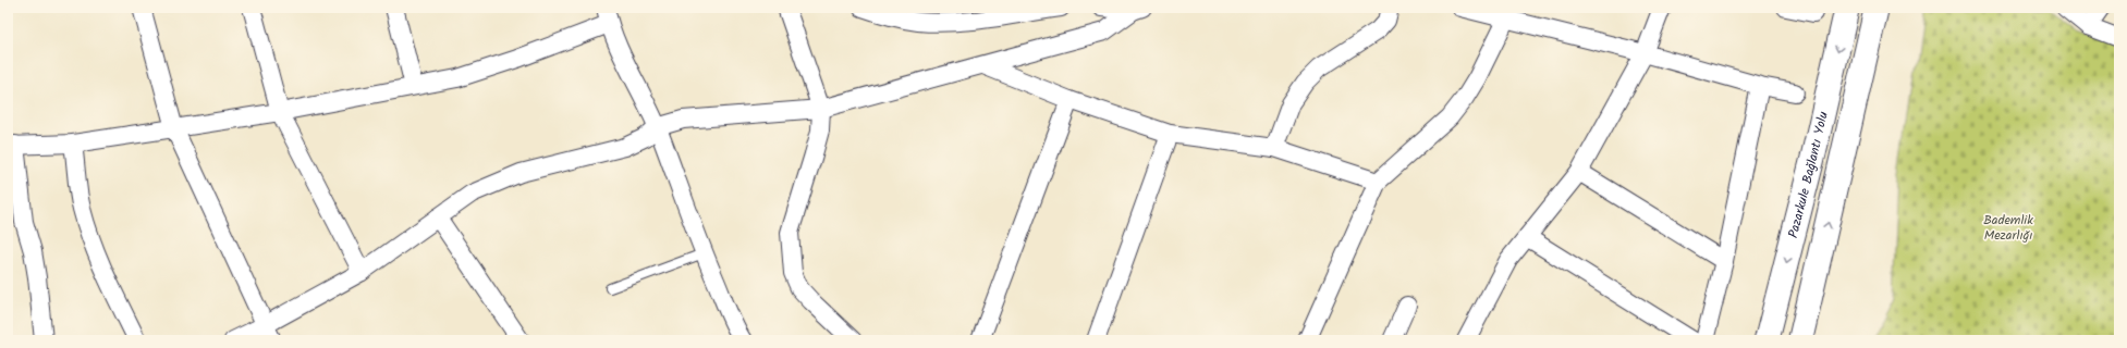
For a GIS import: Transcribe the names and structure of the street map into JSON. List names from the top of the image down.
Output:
{
  "streets": {
    "main road": ["Pazarkule Bağlantı Yolu"]
  },
  "parks": ["Bademlik Mezarlığı"]
}
